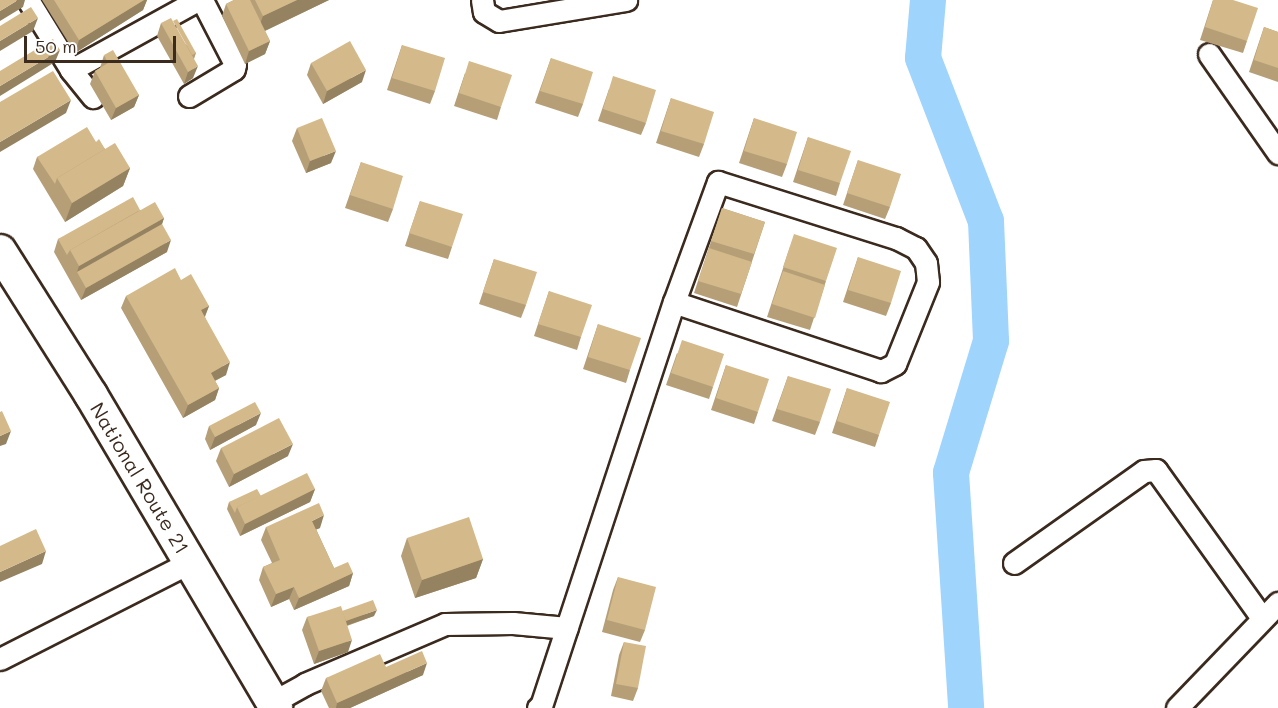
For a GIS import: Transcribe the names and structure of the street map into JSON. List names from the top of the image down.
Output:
{
  "streets": {
    "highway": ["National Route 21"]
  },
  "scale_bar": "50 m"
}
